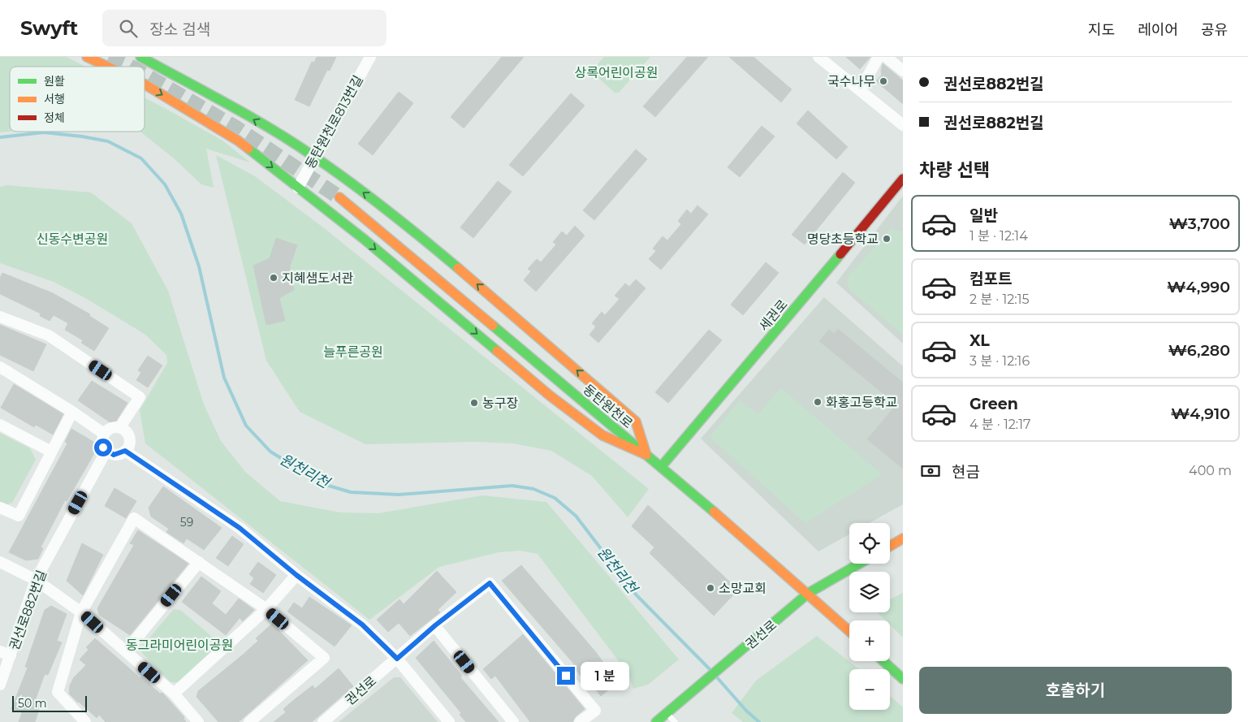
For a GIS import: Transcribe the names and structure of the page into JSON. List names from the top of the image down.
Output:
{
  "streets": {
    "main road": ["세권로", "동탄원천로", "권선로"],
    "street": ["동탄원천로813번길", "권선로882번길"]
  },
  "crossings": [
    ["세권로", "동탄원천로"],
    ["동탄원천로", "권선로"]
  ],
  "water": ["원천리천"],
  "parks": [
    "상록어린이공원",
    "신동수변공원",
    "늘푸른공원",
    "동그라미어린이공원"
  ],
  "places": [
    "국수나무",
    "명당초등학교",
    "지혜샘도서관",
    "화홍고등학교",
    "농구장",
    "소망교회"
  ],
  "house_numbers": ["59"],
  "legend": ["원활", "서행", "정체"],
  "scale_bar": "50 m",
  "page": {
    "header": "Swyft",
    "search": "장소 검색",
    "nav": ["지도", "레이어", "공유"],
    "banner": ["권선로882번길", "권선로882번길"],
    "heading": "차량 선택",
    "list": [
      {
        "name": "일반",
        "note": "1 분 · 12:14",
        "value": "₩3,700"
      },
      {
        "name": "컴포트",
        "note": "2 분 · 12:15",
        "value": "₩4,990"
      },
      {
        "name": "XL",
        "note": "3 분 · 12:16",
        "value": "₩6,280"
      },
      {
        "name": "Green",
        "note": "4 분 · 12:17",
        "value": "₩4,910"
      }
    ],
    "pay": ["현금", "400 m"],
    "map_buttons": ["+", "−"],
    "buttons": "호출하기",
    "bubble": "1 분",
    "scale": "50 m"
  }
}
